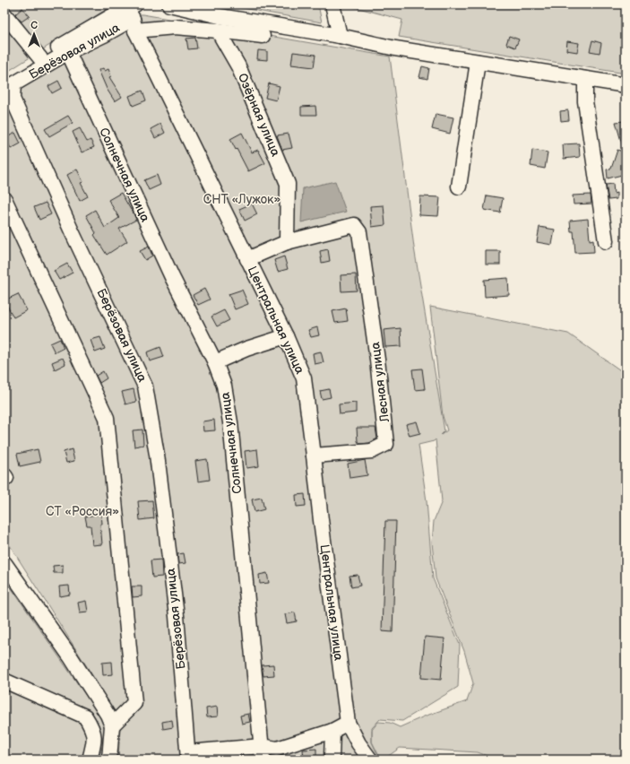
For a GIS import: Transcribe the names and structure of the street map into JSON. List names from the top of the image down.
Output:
{
  "streets": {
    "street": [
      "Берёзовая улица",
      "Озёрная улица",
      "Солнечная улица",
      "Центральная улица",
      "Лесная улица"
    ]
  },
  "crossings": [
    ["Берёзовая улица", "Солнечная улица"],
    ["Берёзовая улица", "Центральная улица"],
    ["Озёрная улица", "Лесная улица"],
    ["Центральная улица", "Лесная улица"]
  ],
  "parks": ["СНТ «Лужок»", "СТ «Россия»"],
  "north": "top"
}
